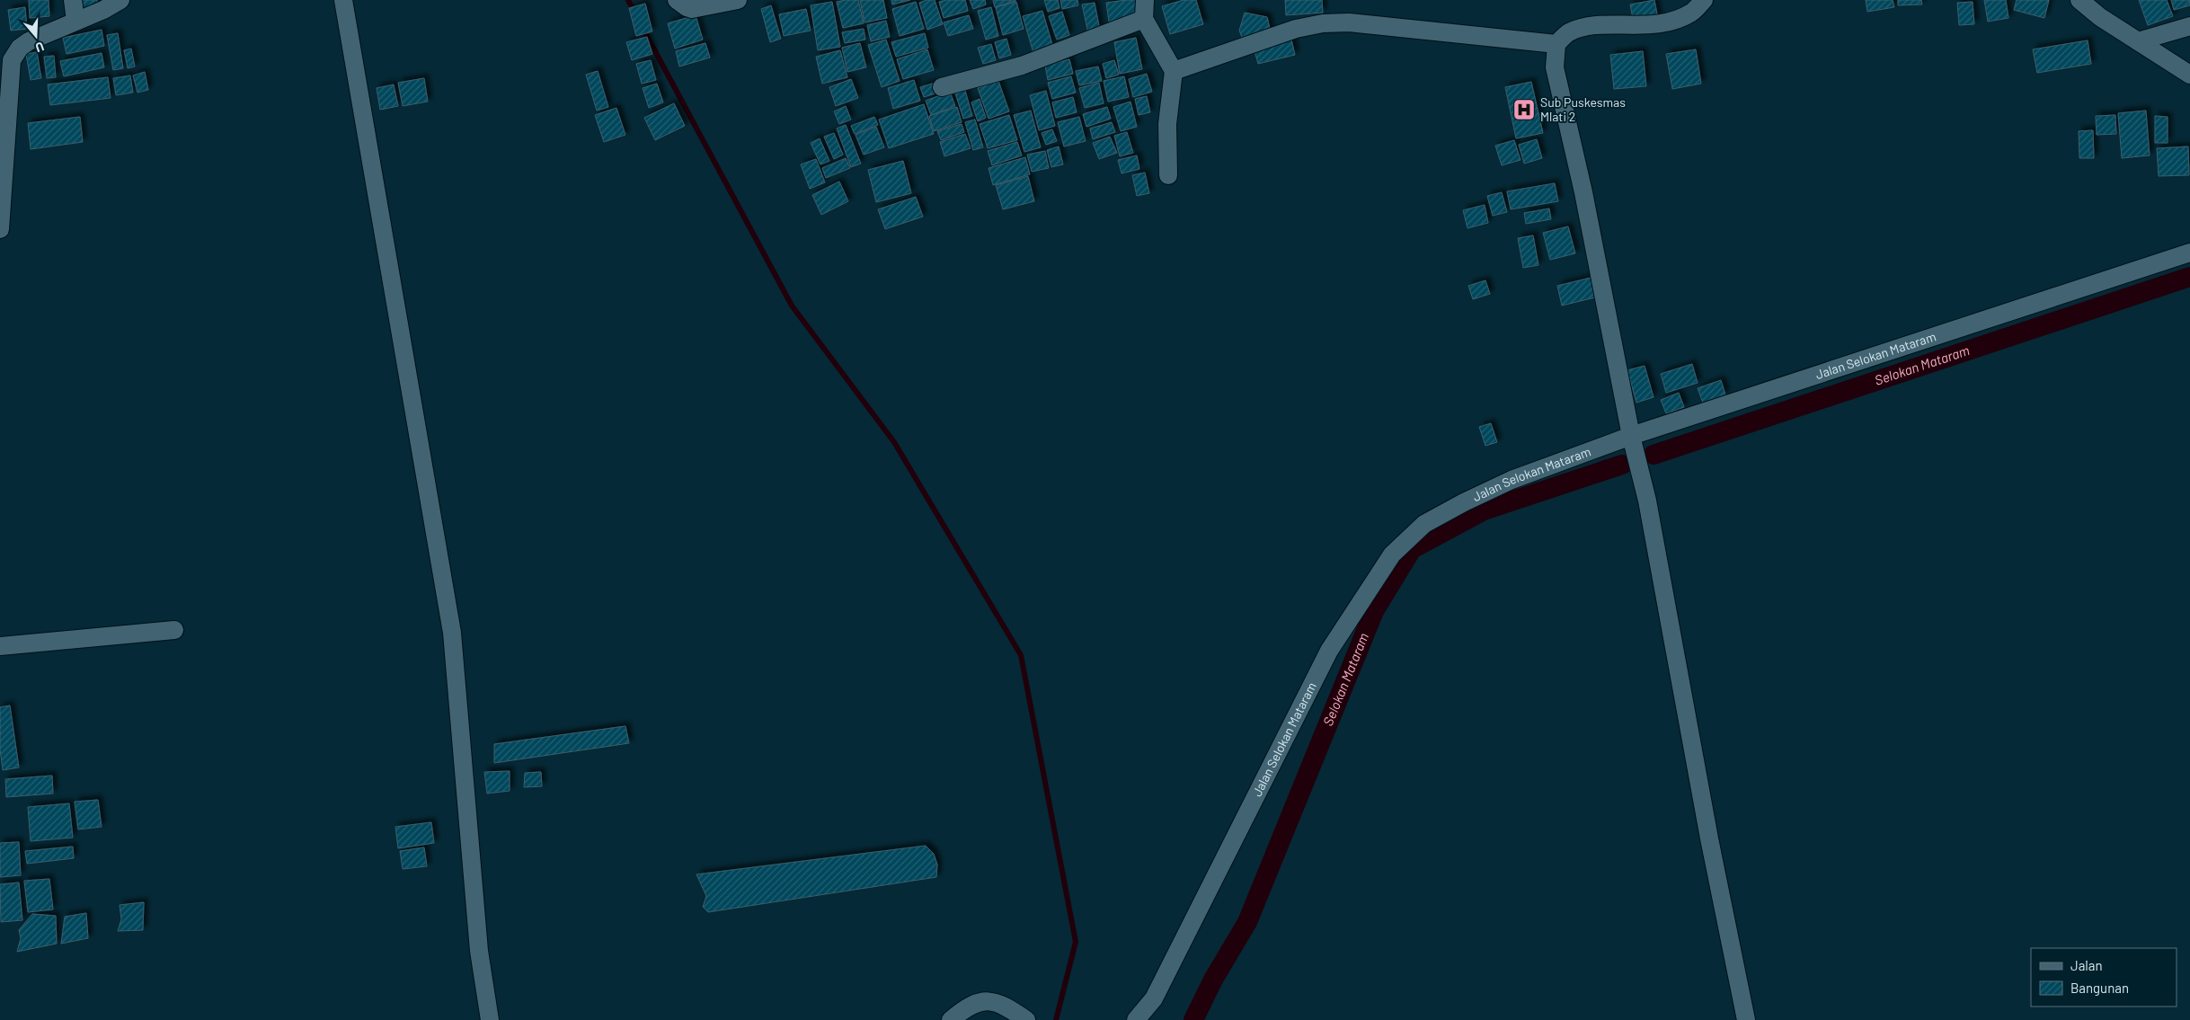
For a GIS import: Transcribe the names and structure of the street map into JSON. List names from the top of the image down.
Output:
{
  "streets": {
    "street": ["Jalan Selokan Mataram"]
  },
  "water": ["Selokan Mataram"],
  "places": {
    "hospital": ["Sub Puskesmas Mlati 2"]
  },
  "legend": ["Jalan", "Bangunan"],
  "north": "bottom"
}
